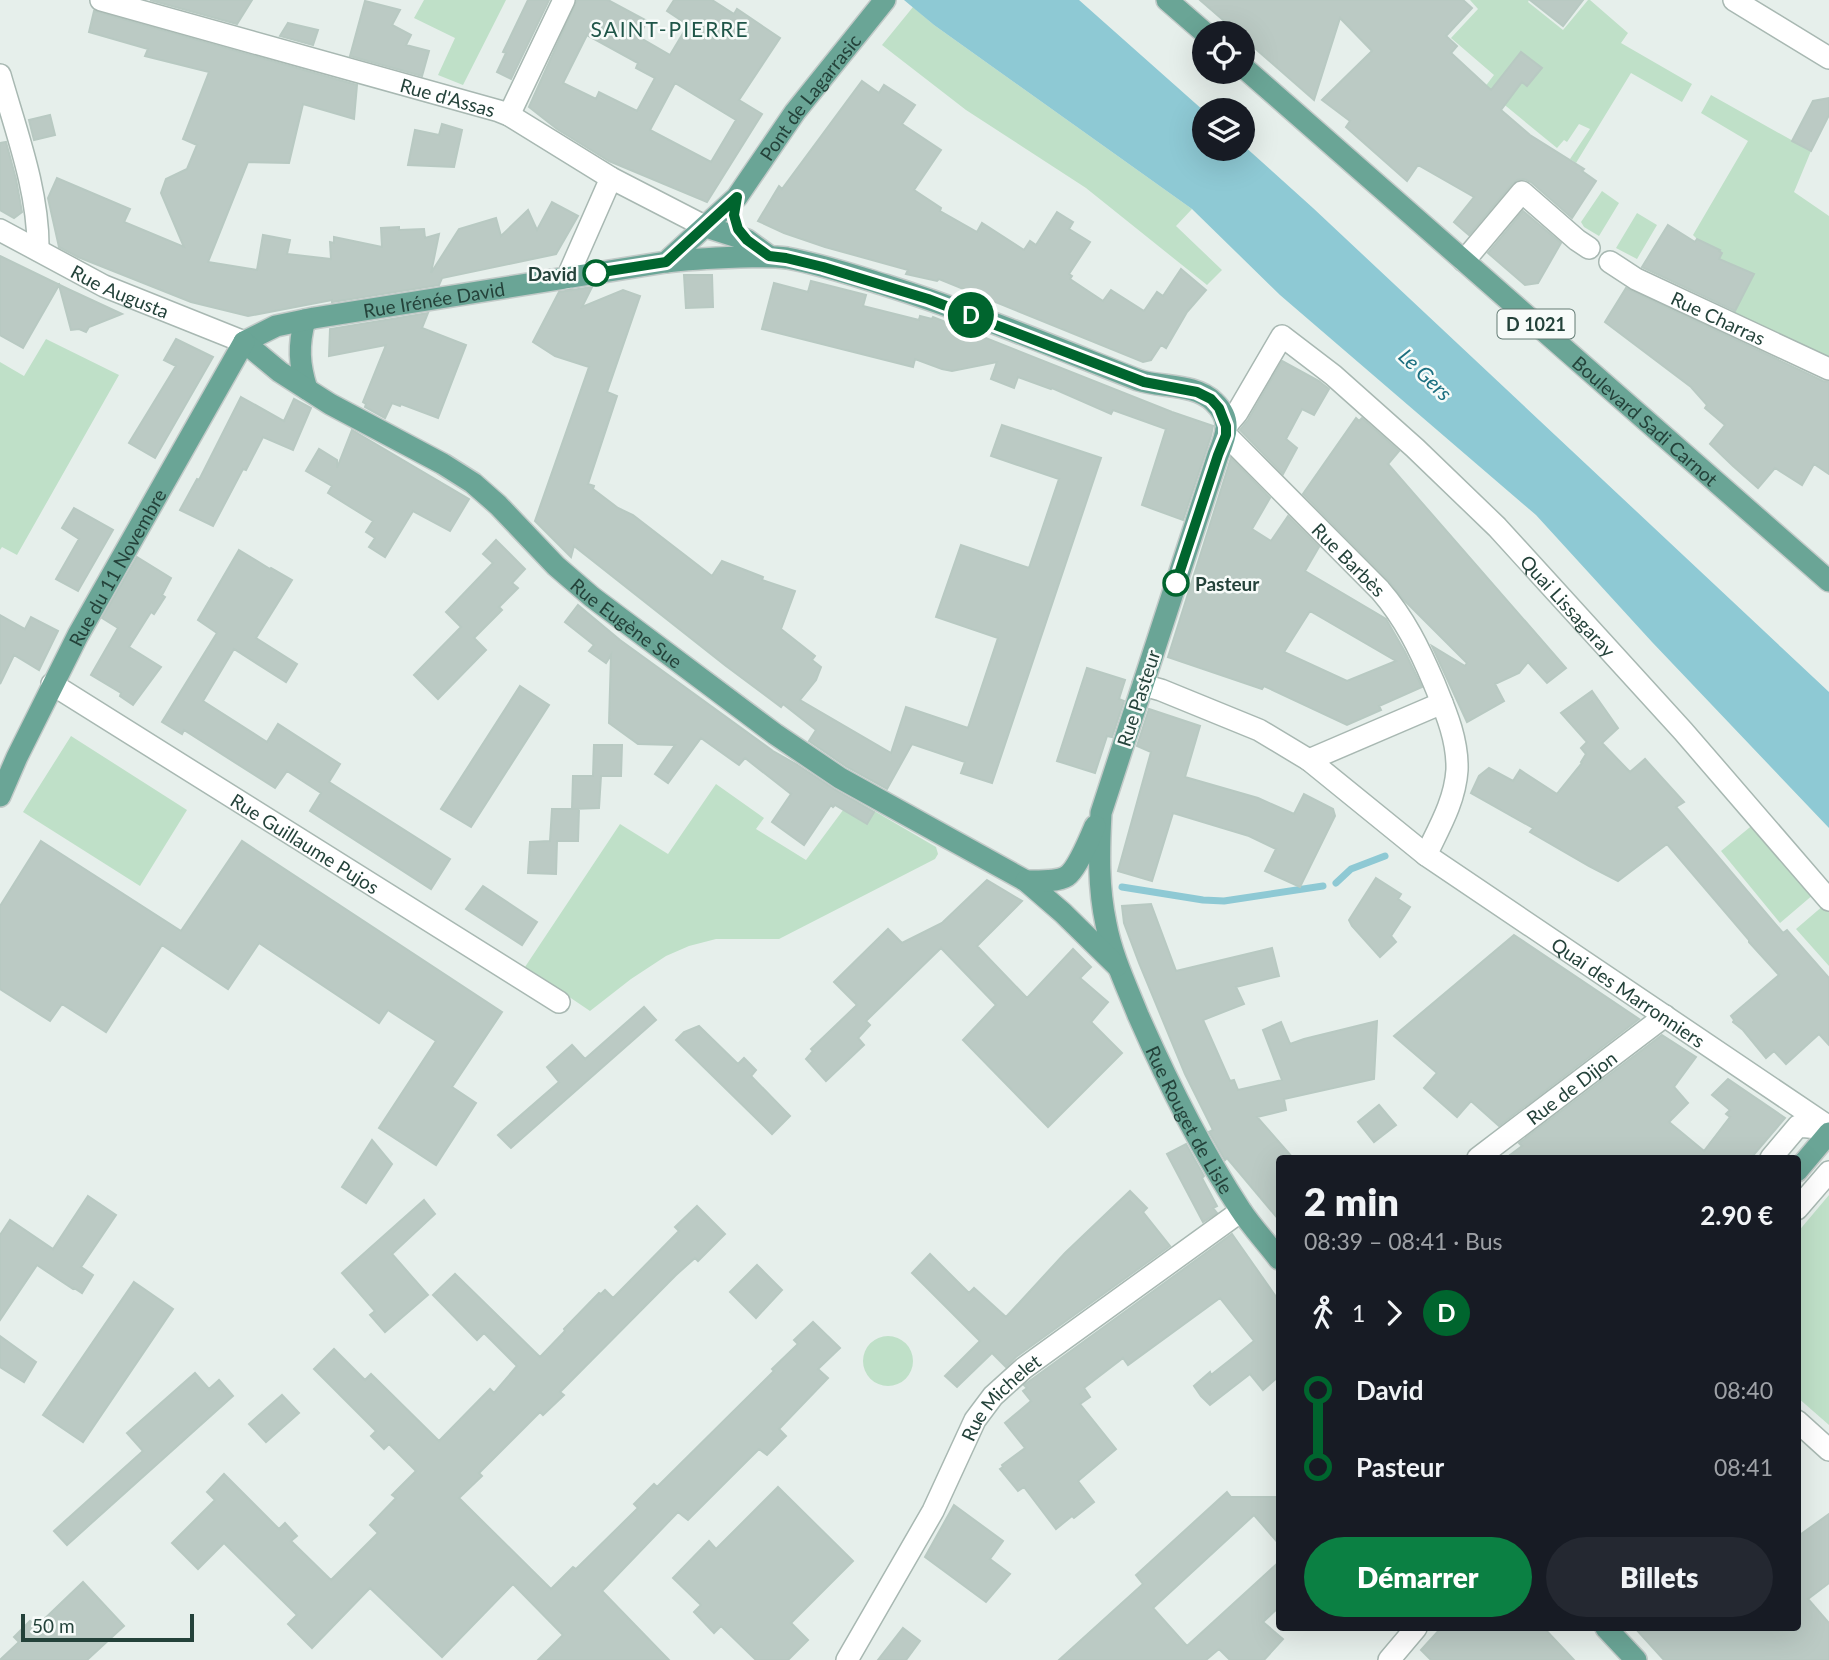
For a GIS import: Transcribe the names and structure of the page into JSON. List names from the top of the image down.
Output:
{
  "streets": {
    "main road": [
      "Rue d'Assas",
      "Pont de Lagarrasic",
      "Rue Irénée David",
      "D 1021",
      "Boulevard Sadi Carnot",
      "Rue du 11 Novembre",
      "Rue Eugène Sue",
      "Rue Pasteur",
      "Rue Rouget de Lisle"
    ],
    "street": [
      "Rue Augusta",
      "Rue Charras",
      "Rue Barbès",
      "Quai Lissagaray",
      "Rue Guillaume Pujos",
      "Quai des Marronniers",
      "Rue de Dijon",
      "Rue Michelet"
    ]
  },
  "crossings": [
    ["Rue d'Assas", "Pont de Lagarrasic"],
    ["Rue d'Assas", "Rue Irénée David"],
    ["Pont de Lagarrasic", "Rue Irénée David"],
    ["Rue Augusta", "Rue Irénée David"],
    ["Rue Augusta", "Rue du 11 Novembre"],
    ["Rue Augusta", "Rue Eugène Sue"],
    ["Rue Irénée David", "Rue Barbès"],
    ["Rue Irénée David", "Rue du 11 Novembre"],
    ["Rue Irénée David", "Quai Lissagaray"],
    ["Rue Irénée David", "Rue Eugène Sue"],
    ["Rue Irénée David", "Rue Pasteur"],
    ["Rue Barbès", "Quai Lissagaray"],
    ["Rue Barbès", "Rue Pasteur"],
    ["Rue Barbès", "Quai des Marronniers"],
    ["Rue du 11 Novembre", "Rue Eugène Sue"],
    ["Rue du 11 Novembre", "Rue Guillaume Pujos"],
    ["Quai Lissagaray", "Rue Pasteur"],
    ["Rue Eugène Sue", "Rue Pasteur"],
    ["Rue Eugène Sue", "Rue Rouget de Lisle"],
    ["Rue Pasteur", "Quai des Marronniers"],
    ["Rue Pasteur", "Rue Rouget de Lisle"],
    ["Quai des Marronniers", "Rue de Dijon"],
    ["Rue Rouget de Lisle", "Rue Michelet"]
  ],
  "districts": ["SAINT-PIERRE"],
  "water": ["Le Gers"],
  "places": ["David", "Pasteur"],
  "lines": ["bus line D"],
  "scale_bar": "50 m",
  "page": {
    "on_map": "D",
    "heading": ["2 min", "08:39 – 08:41 · Bus", "2.90 €"],
    "legs": ["1", "D"],
    "list": [
      {
        "name": "David",
        "value": "08:40"
      },
      {
        "name": "Pasteur",
        "value": "08:41"
      }
    ],
    "buttons": ["Démarrer", "Billets"],
    "scale": "50 m"
  }
}
